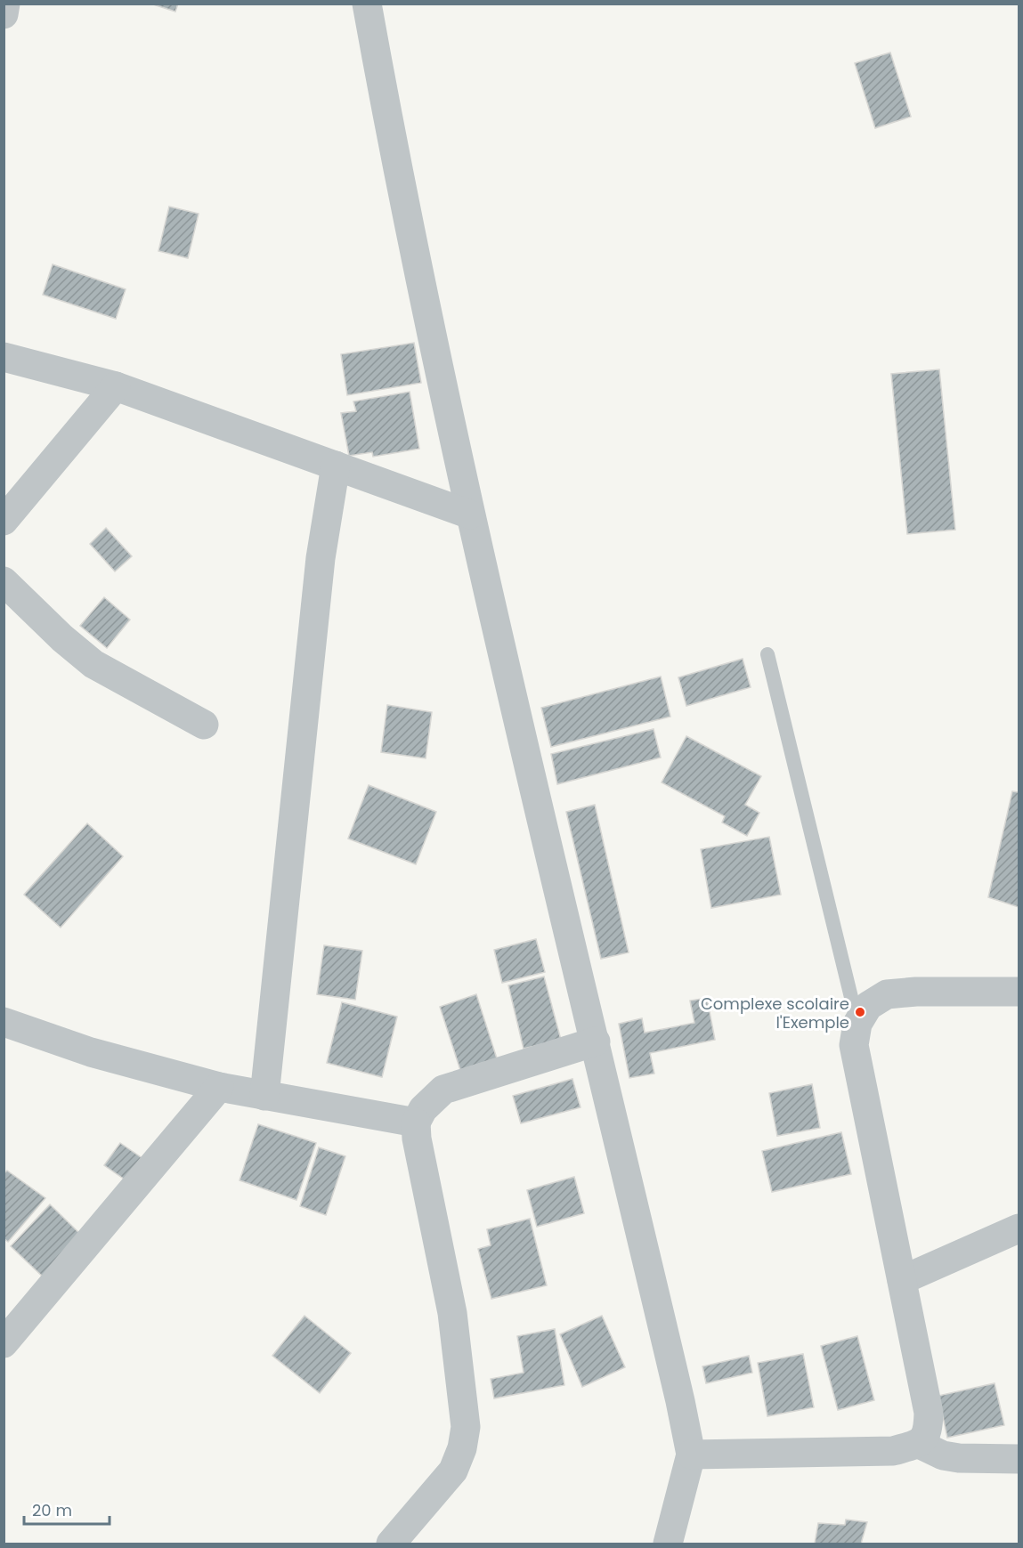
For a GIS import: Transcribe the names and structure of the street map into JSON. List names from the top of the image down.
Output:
{
  "places": ["Complexe scolaire l'Exemple"],
  "scale_bar": "20 m"
}
